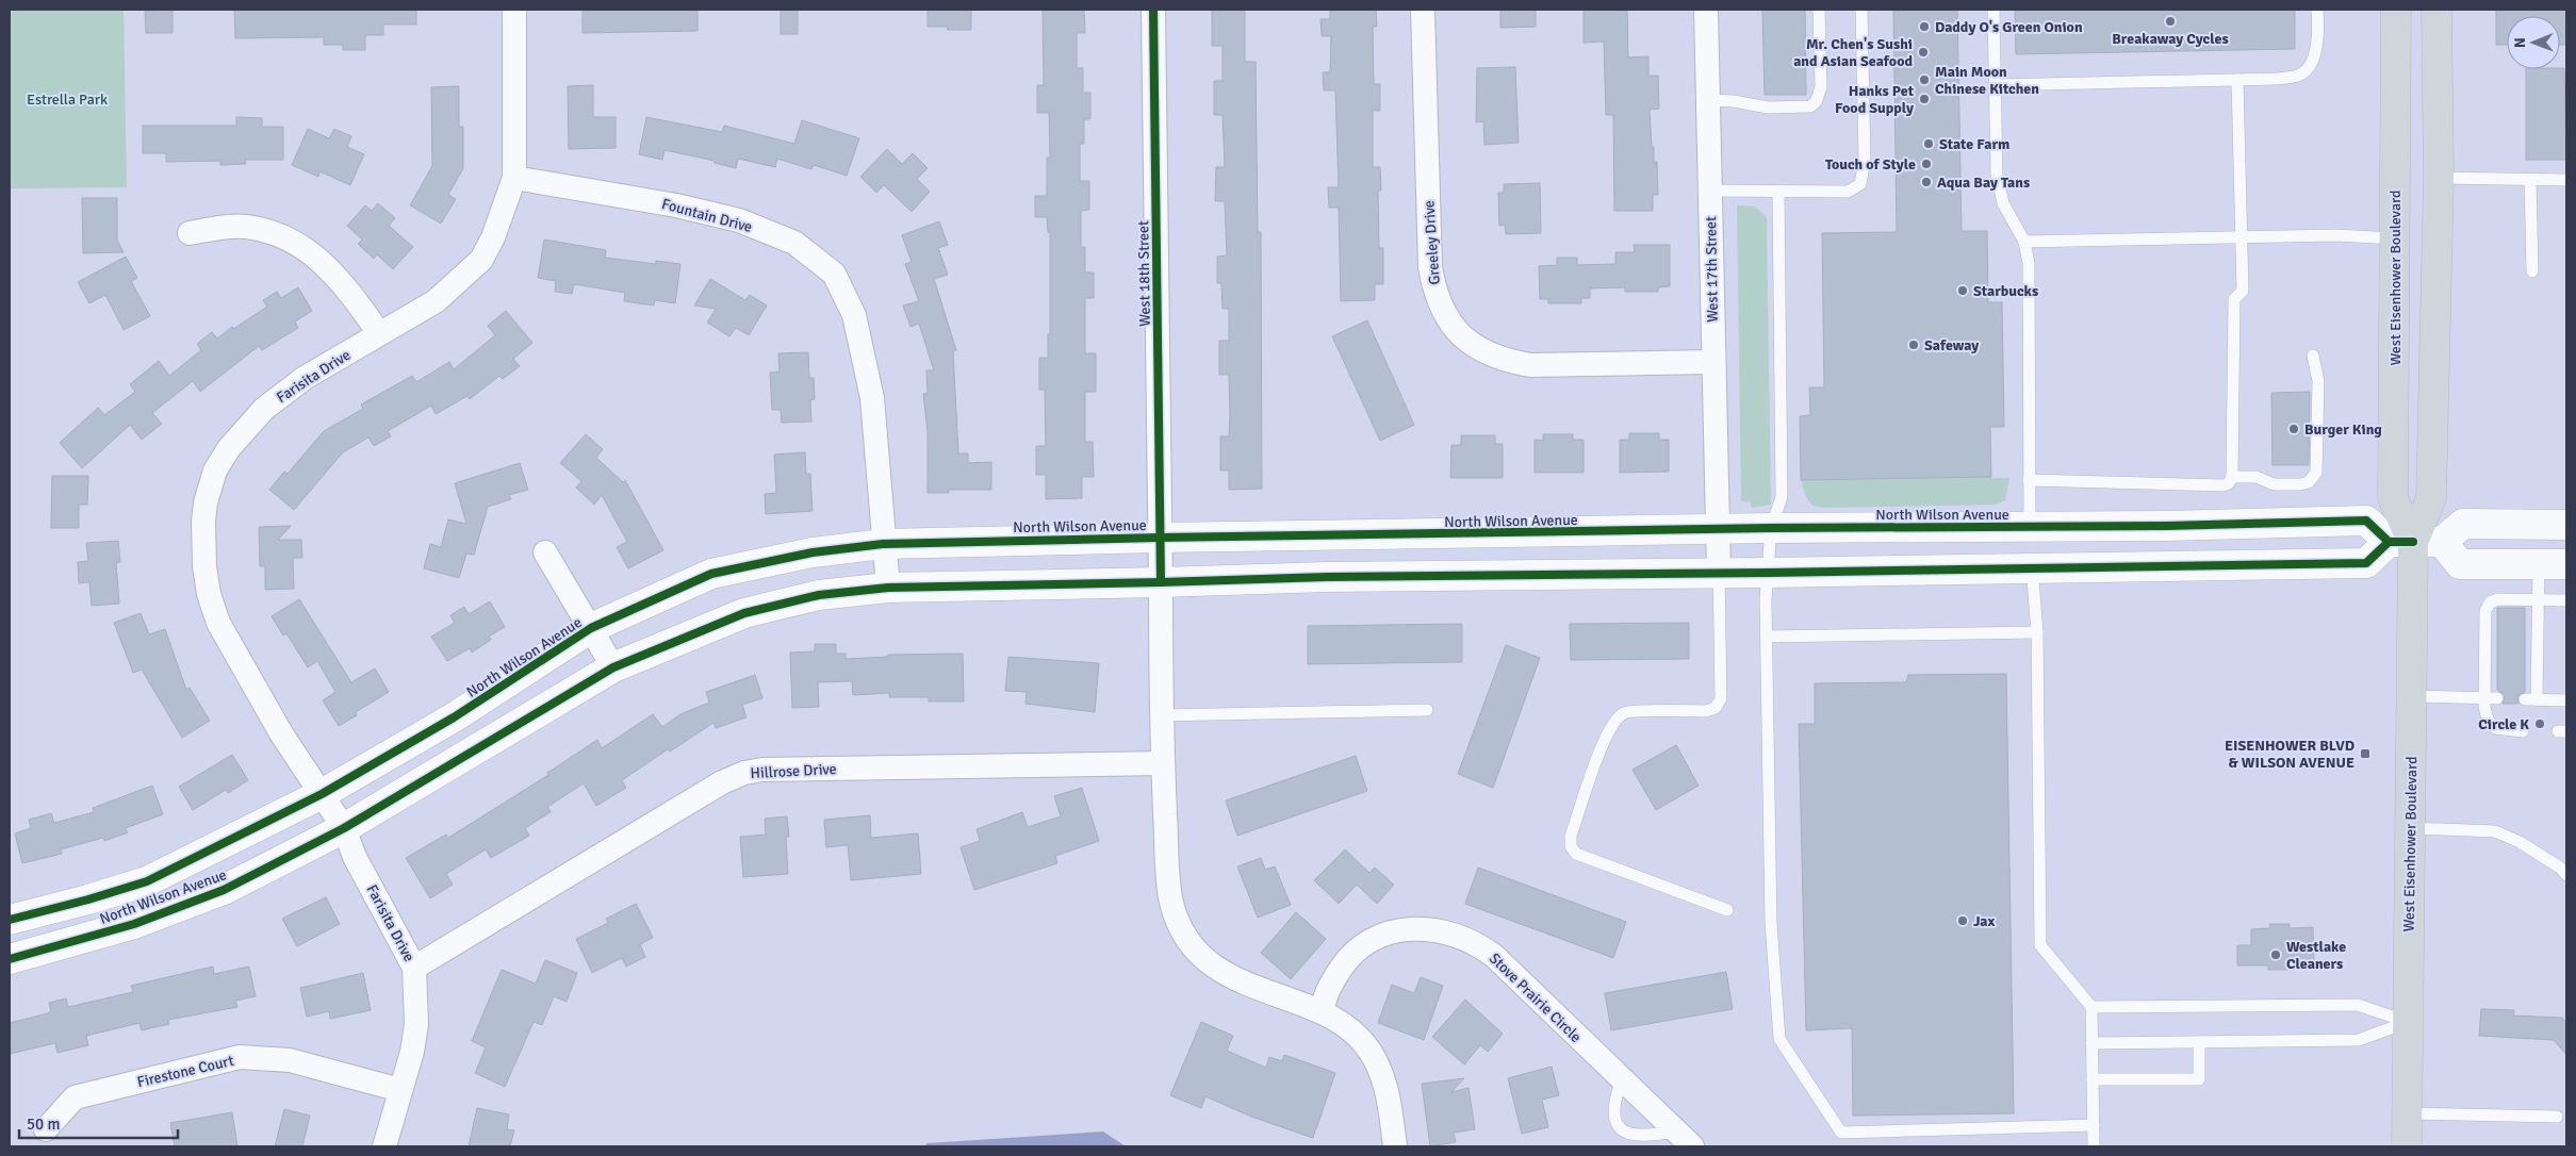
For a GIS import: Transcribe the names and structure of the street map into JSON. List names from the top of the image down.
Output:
{
  "streets": {
    "highway": ["West Eisenhower Boulevard"],
    "main road": ["North Wilson Avenue"],
    "street": [
      "Fountain Drive",
      "Greeley Drive",
      "West 17th Street",
      "West 18th Street",
      "Farisita Drive",
      "Hillrose Drive",
      "Stove Prairie Circle",
      "Firestone Court"
    ]
  },
  "crossings": [
    ["Fountain Drive", "Farisita Drive"],
    ["Fountain Drive", "North Wilson Avenue"],
    ["Greeley Drive", "West 17th Street"],
    ["West 17th Street", "North Wilson Avenue"],
    ["West 18th Street", "North Wilson Avenue"],
    ["West Eisenhower Boulevard", "North Wilson Avenue"],
    ["Farisita Drive", "North Wilson Avenue"],
    ["Farisita Drive", "Hillrose Drive"],
    ["Farisita Drive", "Firestone Court"]
  ],
  "parks": ["Estrella Park"],
  "places": {
    "other": [
      "Breakaway Cycles",
      "Daddy O's Green Onion",
      "Mr. Chen's Sushi and Asian Seafood",
      "Main Moon Chinese Kitchen",
      "Hanks Pet Food Supply",
      "State Farm",
      "Touch of Style",
      "Aqua Bay Tans",
      "Starbucks",
      "Safeway",
      "Burger King",
      "Circle K",
      "Jax",
      "Westlake Cleaners"
    ],
    "transit": ["EISENHOWER BLVD & WILSON AVENUE"]
  },
  "scale_bar": "50 m",
  "north": "left"
}
